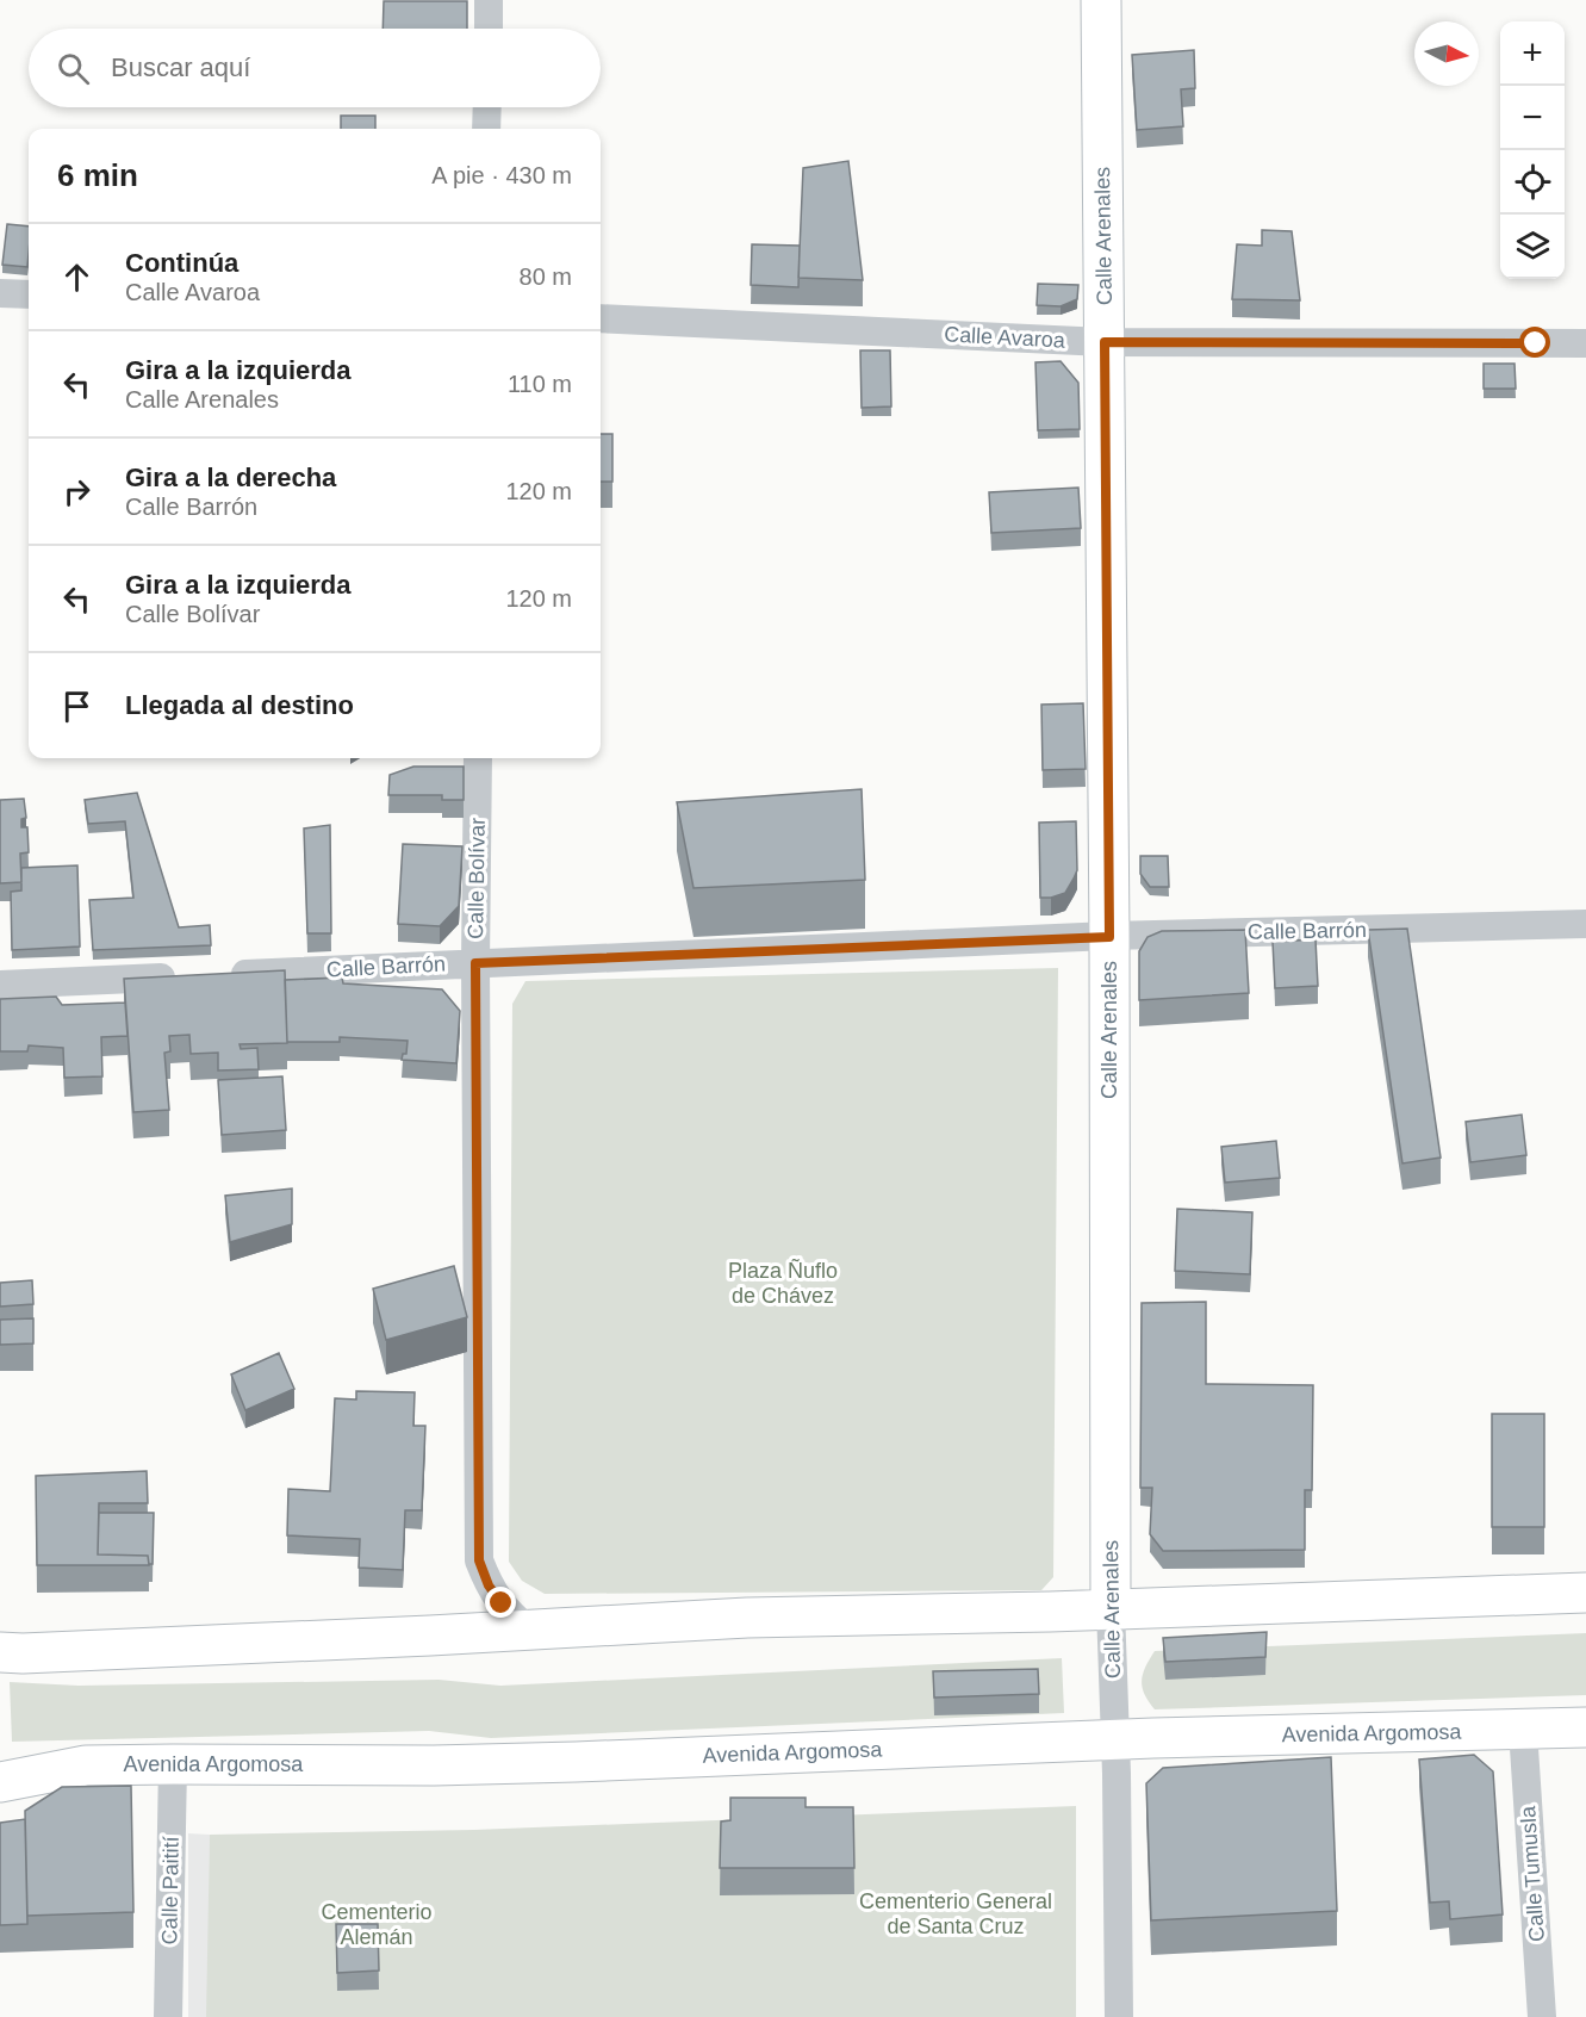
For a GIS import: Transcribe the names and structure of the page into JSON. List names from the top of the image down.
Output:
{
  "streets": {
    "main road": ["Calle Arenales", "Avenida Argomosa"],
    "street": [
      "Calle Avaroa",
      "Calle Bolívar",
      "Calle Barrón",
      "Calle Tumusla",
      "Calle Paitití"
    ]
  },
  "crossings": [
    ["Calle Arenales", "Calle Avaroa"],
    ["Calle Arenales", "Calle Barrón"],
    ["Calle Arenales", "Avenida Argomosa"],
    ["Calle Bolívar", "Calle Barrón"],
    ["Avenida Argomosa", "Calle Tumusla"],
    ["Avenida Argomosa", "Calle Paitití"]
  ],
  "parks": ["Plaza Ñuflo de Chávez", "Cementerio General de Santa Cruz", "Cementerio Alemán"],
  "north": "right",
  "page": {
    "map_buttons": ["+", "−"],
    "search": "Buscar aquí",
    "heading": ["6 min", "A pie · 430 m"],
    "list": [
      ["Continúa", "Calle Avaroa", "80 m"],
      ["Gira a la izquierda", "Calle Arenales", "110 m"],
      ["Gira a la derecha", "Calle Barrón", "120 m"],
      ["Gira a la izquierda", "Calle Bolívar", "120 m"],
      "Llegada al destino"
    ]
  }
}
